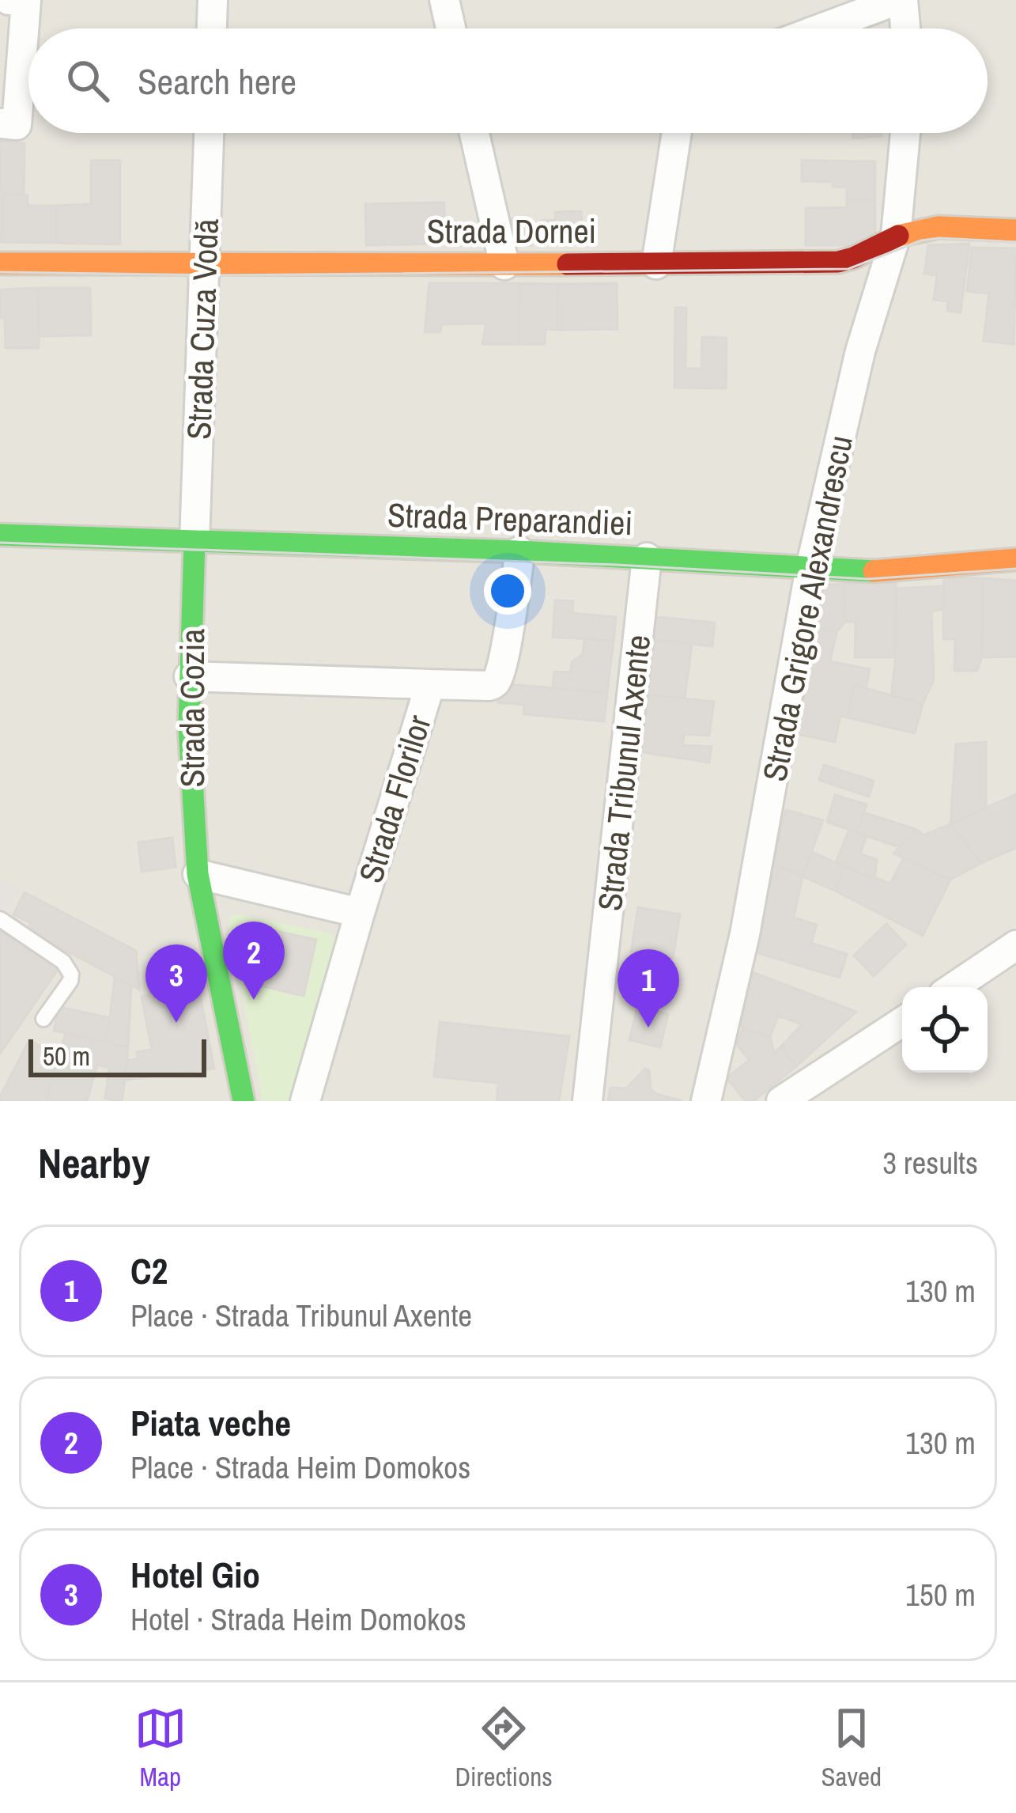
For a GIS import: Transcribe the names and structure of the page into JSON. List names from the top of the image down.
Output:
{
  "streets": {
    "main road": ["Strada Dornei", "Strada Preparandiei", "Strada Cozia"],
    "street": [
      "Strada Cuza Vodă",
      "Strada Grigore Alexandrescu",
      "Strada Tribunul Axente",
      "Strada Florilor"
    ]
  },
  "crossings": [
    ["Strada Dornei", "Strada Cuza Vodă"],
    ["Strada Dornei", "Strada Grigore Alexandrescu"],
    ["Strada Cuza Vodă", "Strada Preparandiei"],
    ["Strada Cuza Vodă", "Strada Cozia"],
    ["Strada Preparandiei", "Strada Grigore Alexandrescu"],
    ["Strada Preparandiei", "Strada Cozia"],
    ["Strada Preparandiei", "Strada Tribunul Axente"],
    ["Strada Preparandiei", "Strada Florilor"],
    ["Strada Cozia", "Strada Florilor"]
  ],
  "scale_bar": "50 m",
  "page": {
    "search": "Search here",
    "pins": ["2", "3", "1"],
    "scale": "50 m",
    "heading": ["Nearby", "3 results"],
    "list": [
      {
        "mark": "1",
        "name": "C2",
        "note": "Place · Strada Tribunul Axente",
        "value": "130 m"
      },
      {
        "mark": "2",
        "name": "Piata veche",
        "note": "Place · Strada Heim Domokos",
        "value": "130 m"
      },
      {
        "mark": "3",
        "name": "Hotel Gio",
        "note": "Hotel · Strada Heim Domokos",
        "value": "150 m"
      }
    ],
    "nav": ["Map", "Directions", "Saved"]
  }
}
